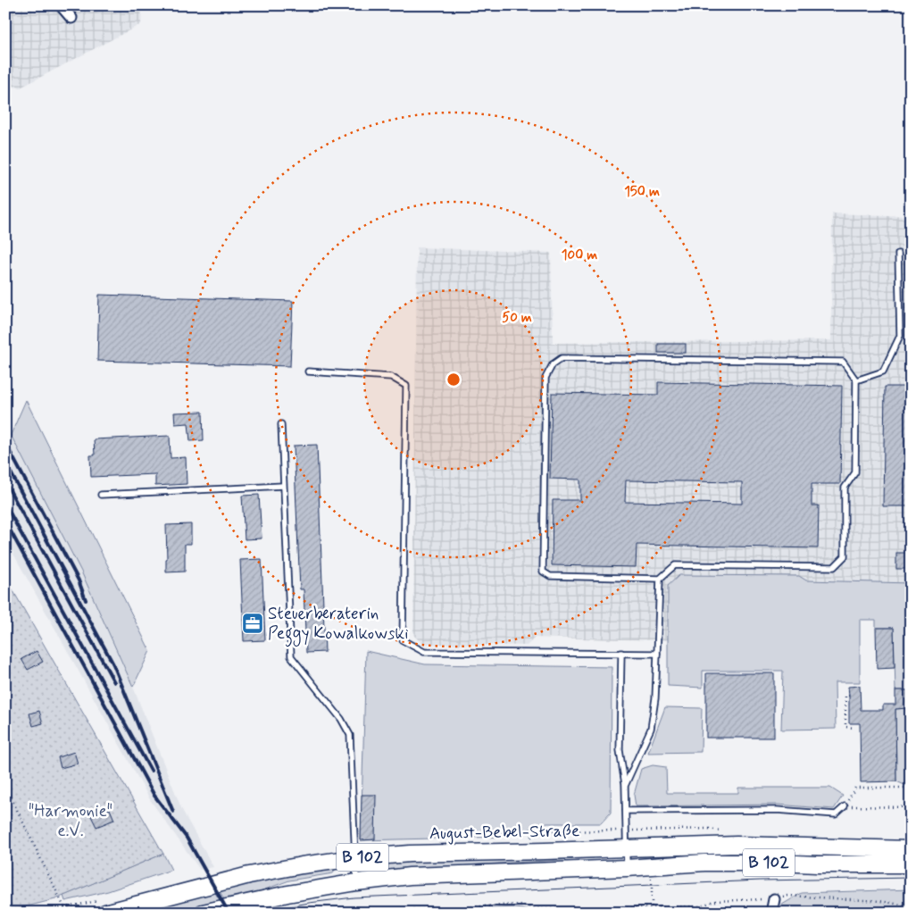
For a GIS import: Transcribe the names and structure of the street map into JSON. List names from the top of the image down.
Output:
{
  "streets": {
    "main road": ["August-Bebel-Straße", "B 102"]
  },
  "parks": ["\"Harmonie\" e.V."],
  "places": {
    "office": ["Steuerberaterin Peggy Kowalkowski"]
  },
  "rings": ["150 m", "100 m", "50 m"]
}
